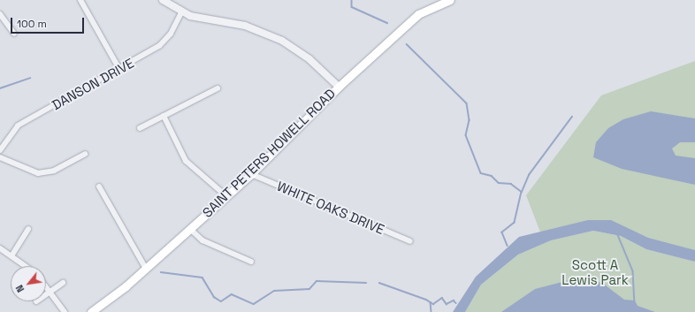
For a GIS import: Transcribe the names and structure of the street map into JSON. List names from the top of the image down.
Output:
{
  "streets": {
    "main road": ["SAINT PETERS HOWELL ROAD"],
    "street": ["DANSON DRIVE", "WHITE OAKS DRIVE"]
  },
  "crossings": [
    ["SAINT PETERS HOWELL ROAD", "WHITE OAKS DRIVE"]
  ],
  "parks": ["Scott A Lewis Park"],
  "scale_bar": "100 m",
  "north": "bottom left"
}
